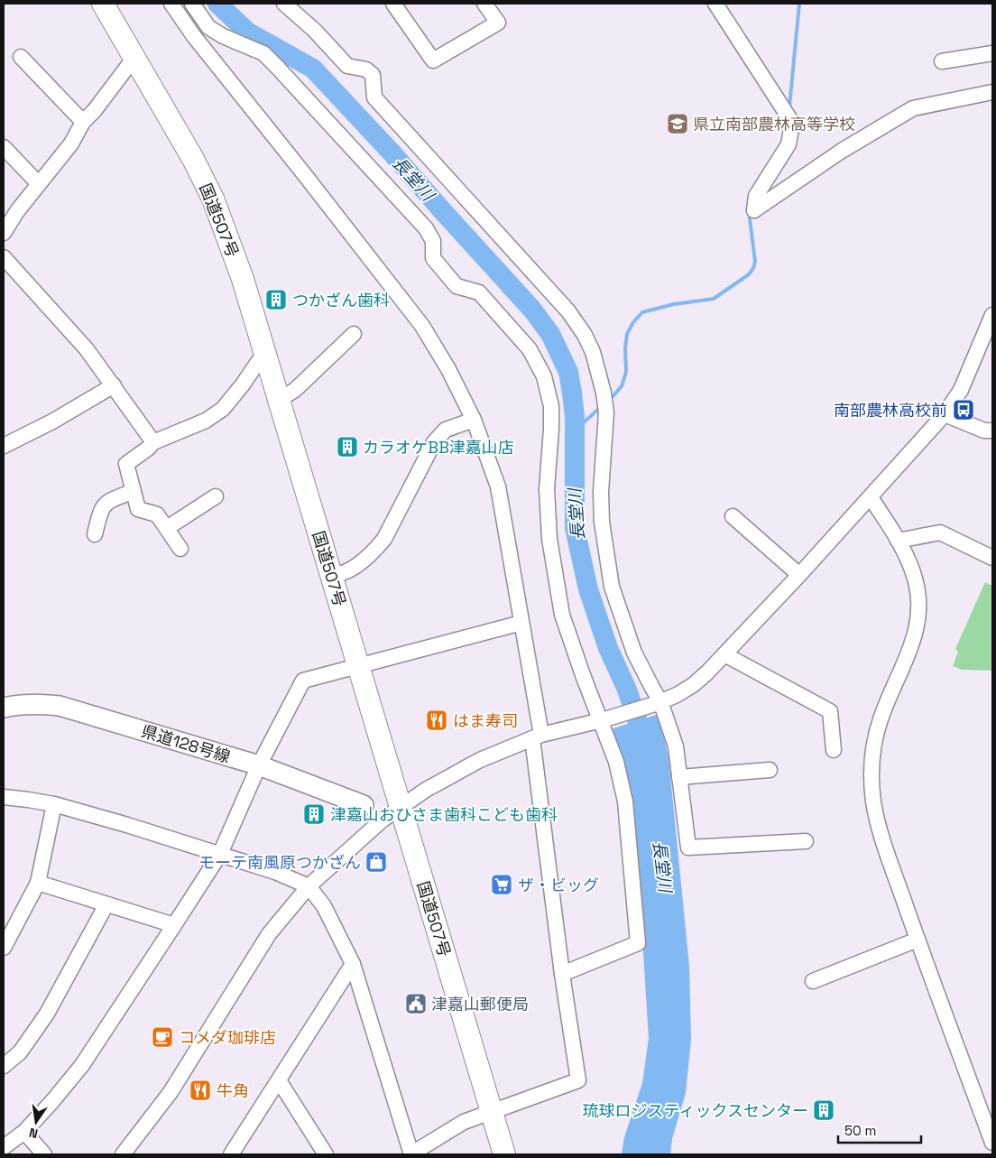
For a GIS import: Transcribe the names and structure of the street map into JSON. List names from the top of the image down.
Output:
{
  "streets": {
    "highway": ["国道507号"],
    "main road": ["県道128号線"]
  },
  "water": ["長堂川"],
  "places": {
    "school or university": ["県立南部農林高等学校"],
    "building": [
      "つかざん歯科",
      "カラオケBB津嘉山店",
      "津嘉山おひさま歯科こども歯科",
      "琉球ロジスティックスセンター"
    ],
    "bus stop": ["南部農林高校前"],
    "restaurant": ["はま寿司", "牛角"],
    "shop": ["モーテ南風原つかざん"],
    "supermarket": ["ザ・ビッグ"],
    "public building": ["津嘉山郵便局"],
    "cafe": ["コメダ珈琲店"]
  },
  "scale_bar": "50 m",
  "north": "bottom"
}
